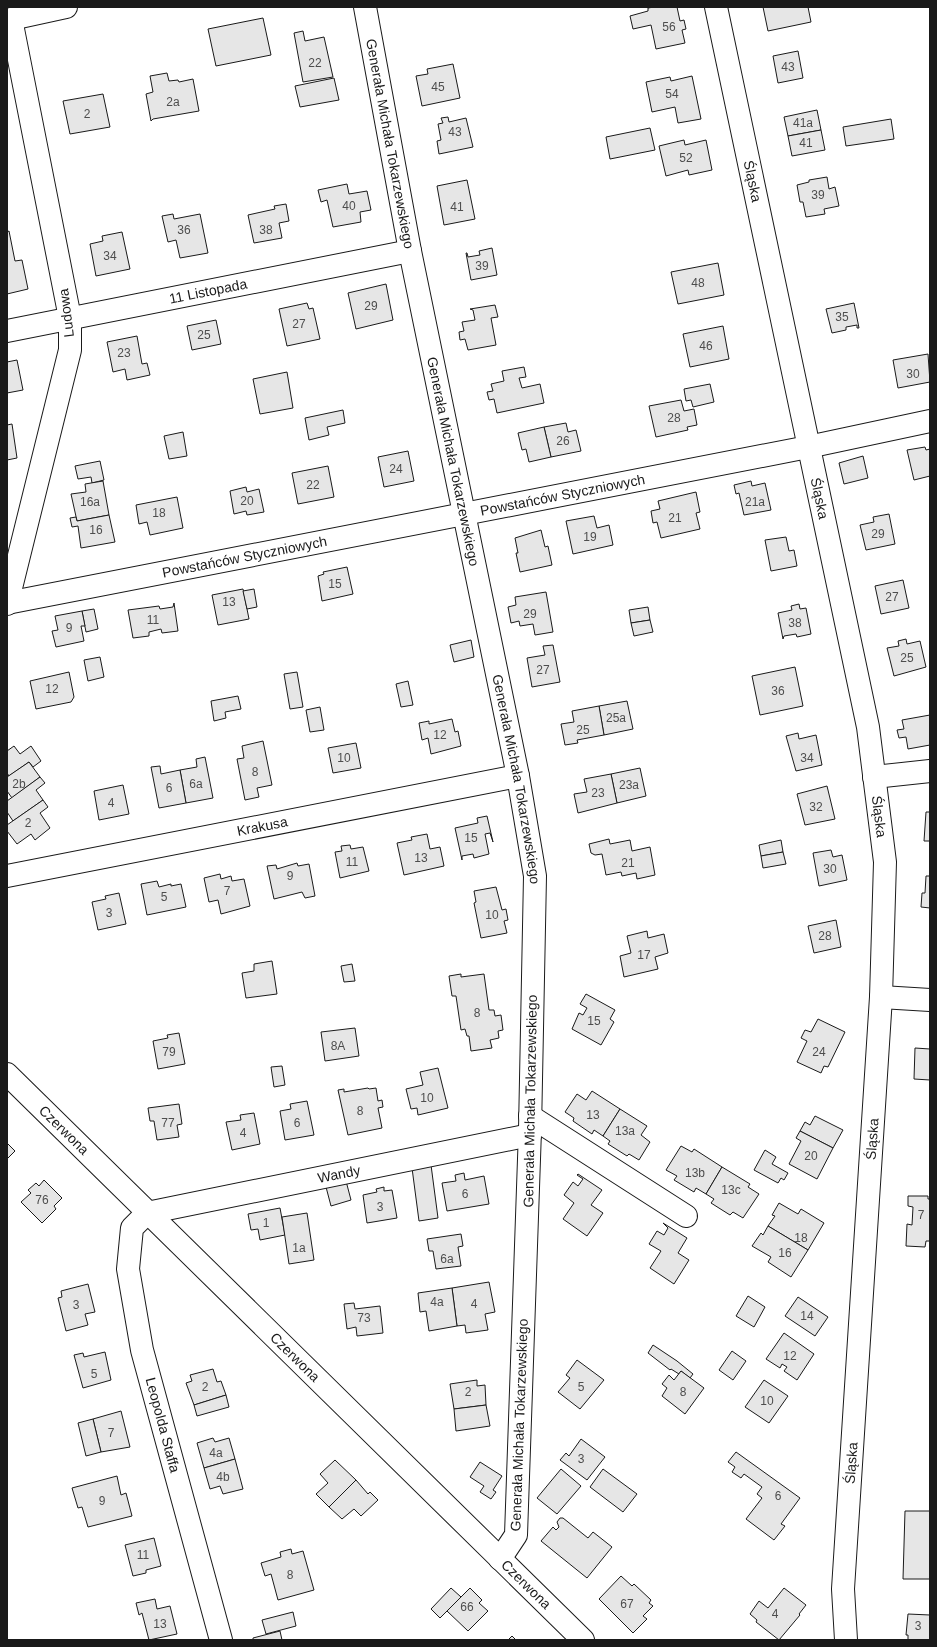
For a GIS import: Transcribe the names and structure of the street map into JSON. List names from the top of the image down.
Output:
{
  "streets": {
    "street": [
      "Generała Michała Tokarzewskiego",
      "Śląska",
      "11 Listopada",
      "Ludowa",
      "Powstańców Styczniowych",
      "Krakusa",
      "Czerwona",
      "Wandy",
      "Leopolda Staffa"
    ]
  },
  "crossings": [
    ["Generała Michała Tokarzewskiego", "11 Listopada"],
    ["Generała Michała Tokarzewskiego", "Powstańców Styczniowych"],
    ["Generała Michała Tokarzewskiego", "Krakusa"],
    ["Generała Michała Tokarzewskiego", "Czerwona"],
    ["Generała Michała Tokarzewskiego", "Wandy"],
    ["Śląska", "Powstańców Styczniowych"],
    ["11 Listopada", "Ludowa"],
    ["Ludowa", "Powstańców Styczniowych"],
    ["Czerwona", "Wandy"],
    ["Czerwona", "Leopolda Staffa"],
    ["Wandy", "Leopolda Staffa"]
  ],
  "house_numbers": [
    "56",
    "22",
    "43",
    "45",
    "54",
    "2a",
    "2",
    "41a",
    "43",
    "41",
    "52",
    "39",
    "40",
    "41",
    "36",
    "38",
    "34",
    "39",
    "48",
    "29",
    "35",
    "27",
    "25",
    "46",
    "23",
    "30",
    "28",
    "26",
    "24",
    "22",
    "20",
    "16a",
    "21a",
    "18",
    "21",
    "16",
    "29",
    "19",
    "15",
    "27",
    "13",
    "29",
    "11",
    "38",
    "9",
    "25",
    "27",
    "12",
    "36",
    "25a",
    "25",
    "12",
    "10",
    "34",
    "8",
    "2b",
    "6a",
    "23a",
    "6",
    "23",
    "4",
    "32",
    "2",
    "15",
    "13",
    "11",
    "21",
    "30",
    "9",
    "7",
    "5",
    "3",
    "10",
    "28",
    "17",
    "8",
    "15",
    "8A",
    "79",
    "24",
    "10",
    "8",
    "13",
    "77",
    "6",
    "13a",
    "4",
    "20",
    "13b",
    "13c",
    "6",
    "76",
    "3",
    "7",
    "1",
    "18",
    "1a",
    "16",
    "6a",
    "4a",
    "4",
    "3",
    "14",
    "73",
    "12",
    "5",
    "2",
    "5",
    "2",
    "8",
    "10",
    "7",
    "4a",
    "3",
    "4b",
    "6",
    "9",
    "11",
    "8",
    "67",
    "66",
    "4",
    "13",
    "3"
  ]
}
